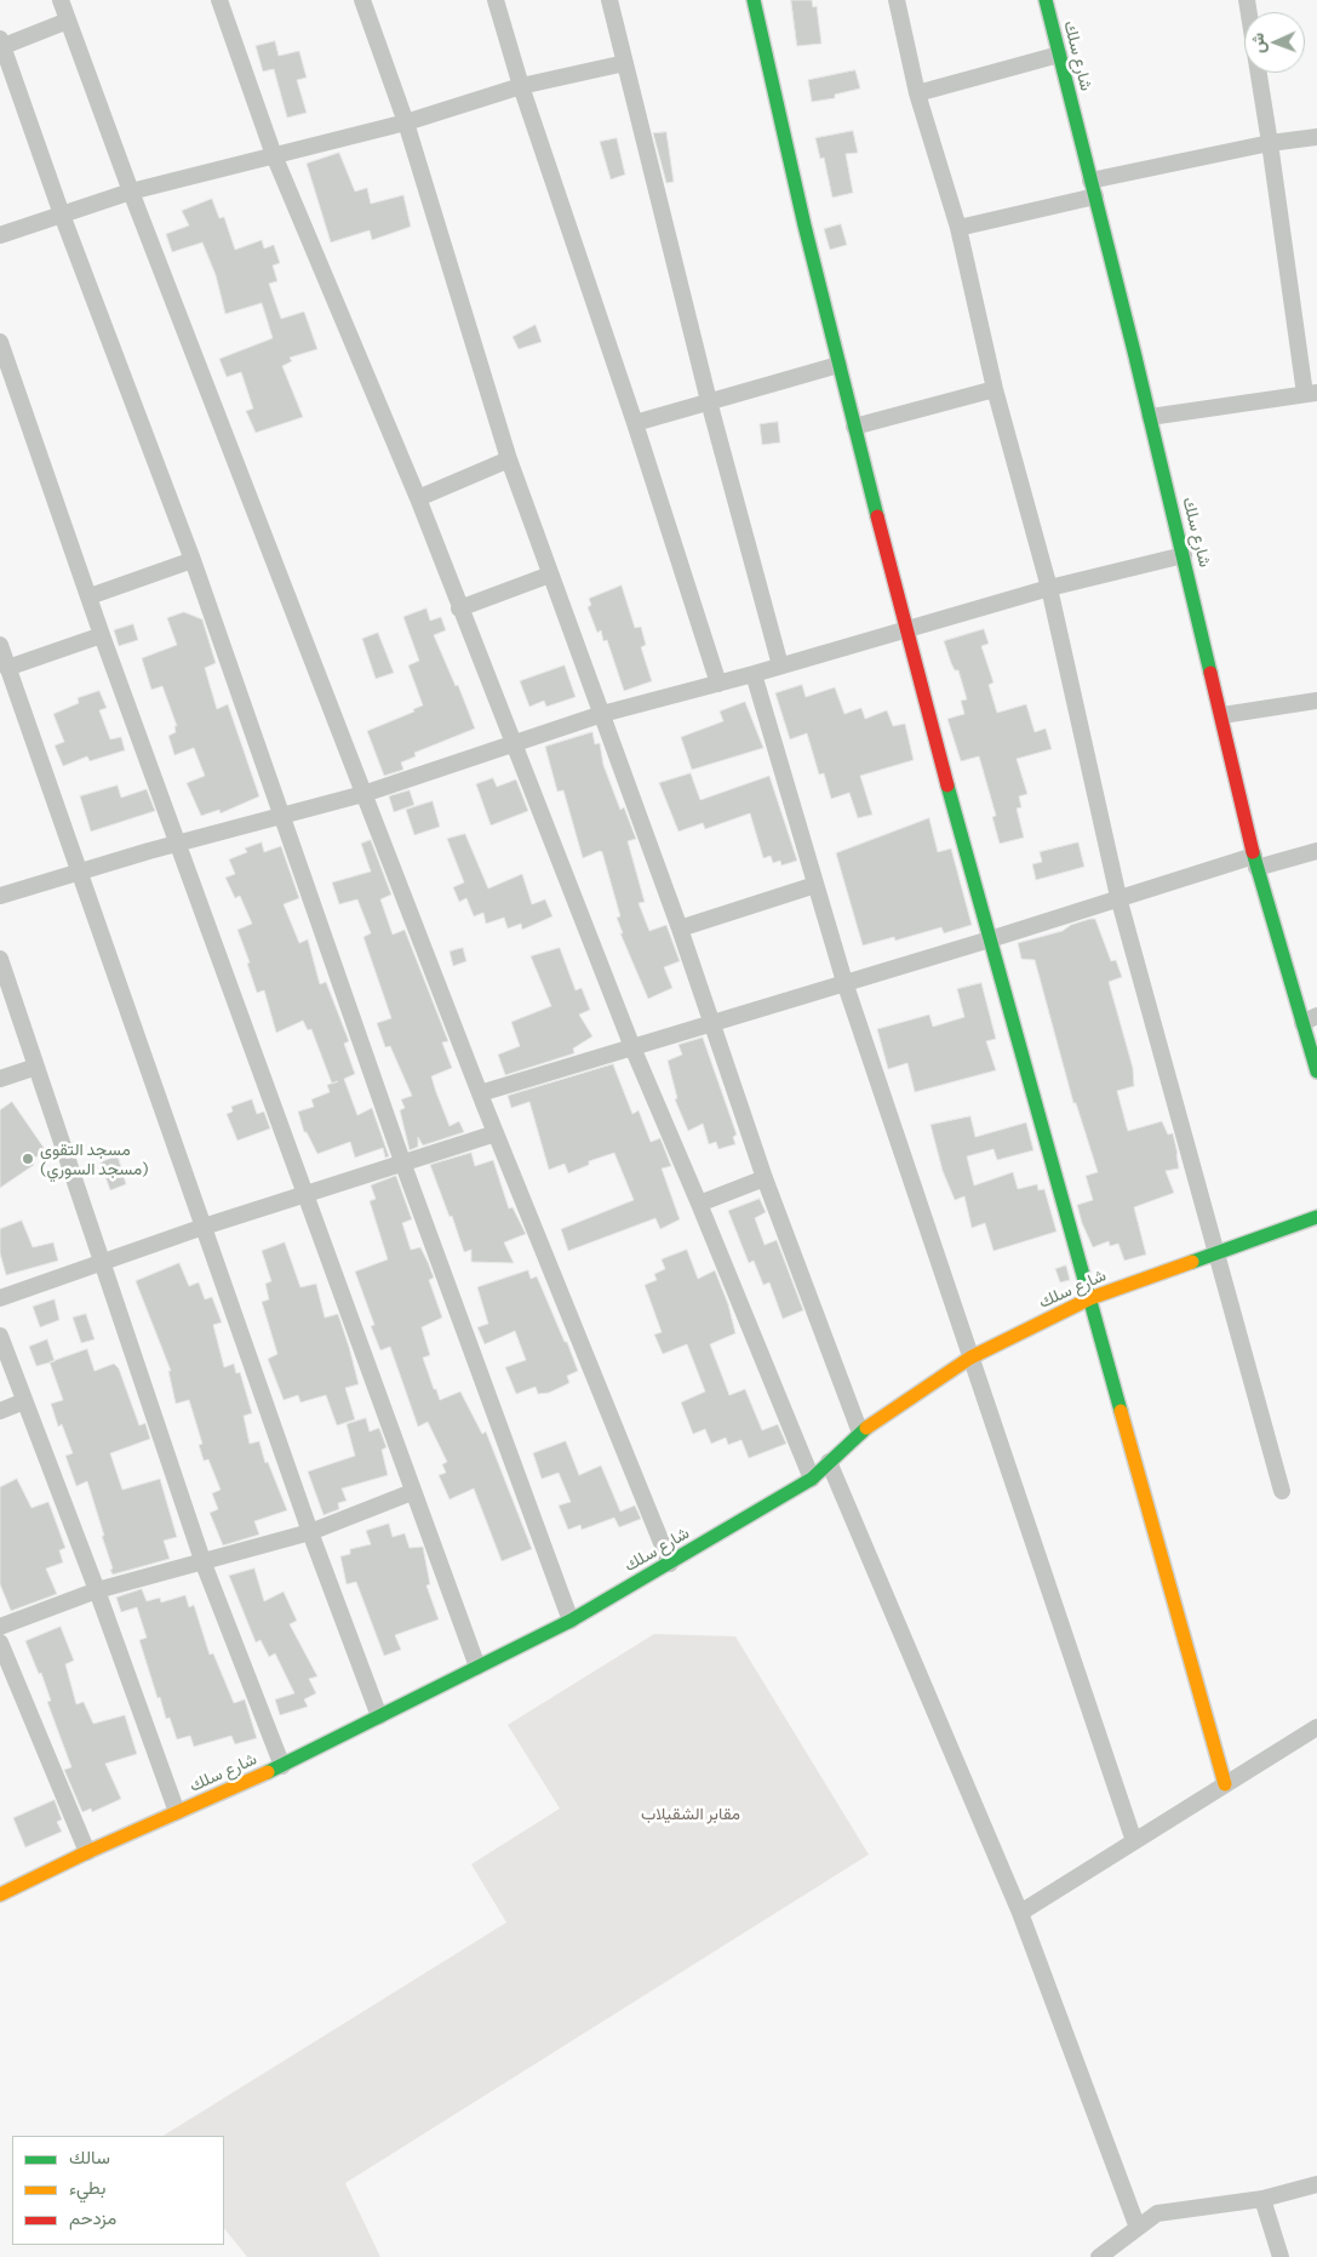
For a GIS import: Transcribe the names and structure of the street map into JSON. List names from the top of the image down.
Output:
{
  "streets": {
    "street": ["شارع سلك"]
  },
  "parks": ["مقابر الشقيلاب"],
  "places": ["مسجد التقوى (مسجد السوري)"],
  "legend": ["سالك", "بطيء", "مزدحم"],
  "north": "left"
}
